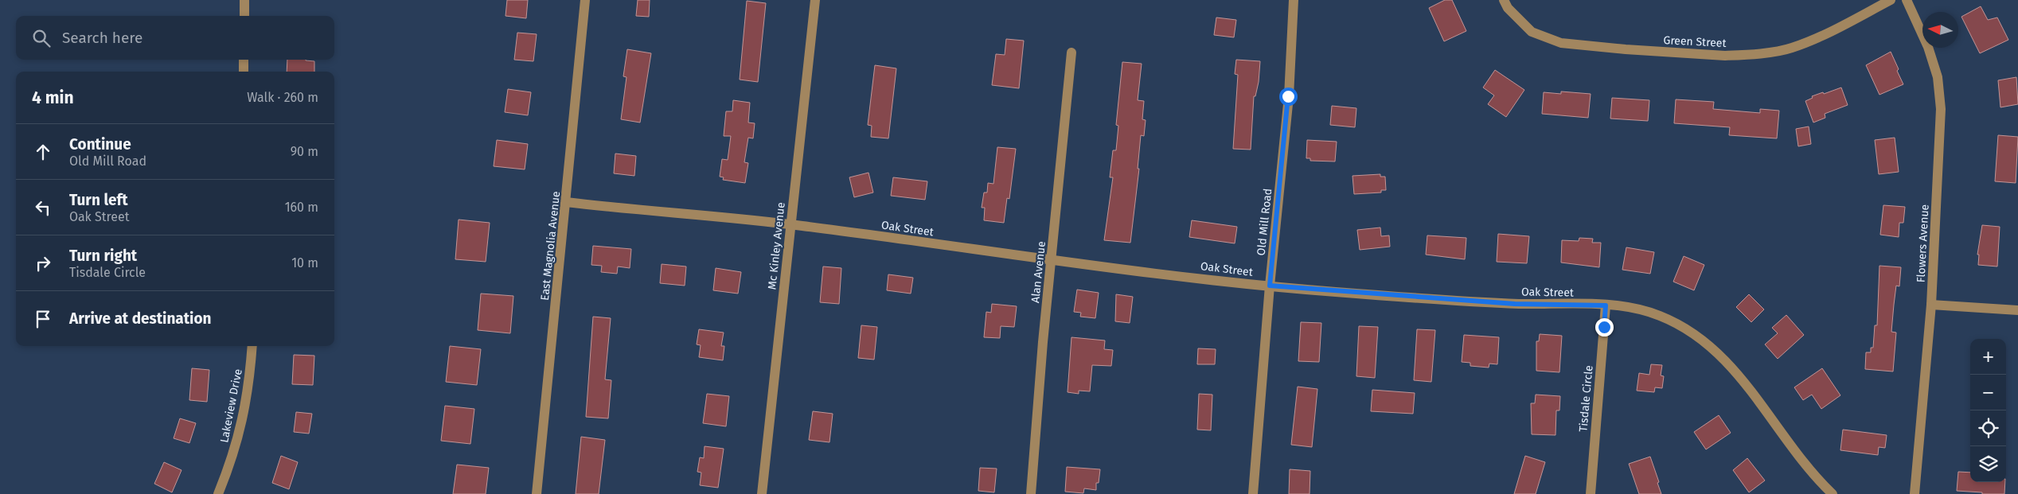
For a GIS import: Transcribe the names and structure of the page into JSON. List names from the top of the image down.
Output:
{
  "streets": {
    "street": [
      "Green Street",
      "Old Mill Road",
      "Oak Street",
      "Flowers Avenue",
      "East Magnolia Avenue",
      "Mc Kinley Avenue",
      "Alan Avenue",
      "Tisdale Circle",
      "Lakeview Drive"
    ]
  },
  "crossings": [
    ["Old Mill Road", "Oak Street"],
    ["Oak Street", "East Magnolia Avenue"],
    ["Oak Street", "Mc Kinley Avenue"],
    ["Oak Street", "Alan Avenue"],
    ["Oak Street", "Tisdale Circle"]
  ],
  "north": "left",
  "page": {
    "search": "Search here",
    "heading": ["4 min", "Walk · 260 m"],
    "list": [
      ["Continue", "Old Mill Road", "90 m"],
      ["Turn left", "Oak Street", "160 m"],
      ["Turn right", "Tisdale Circle", "10 m"],
      "Arrive at destination"
    ],
    "map_buttons": ["+", "−"]
  }
}
